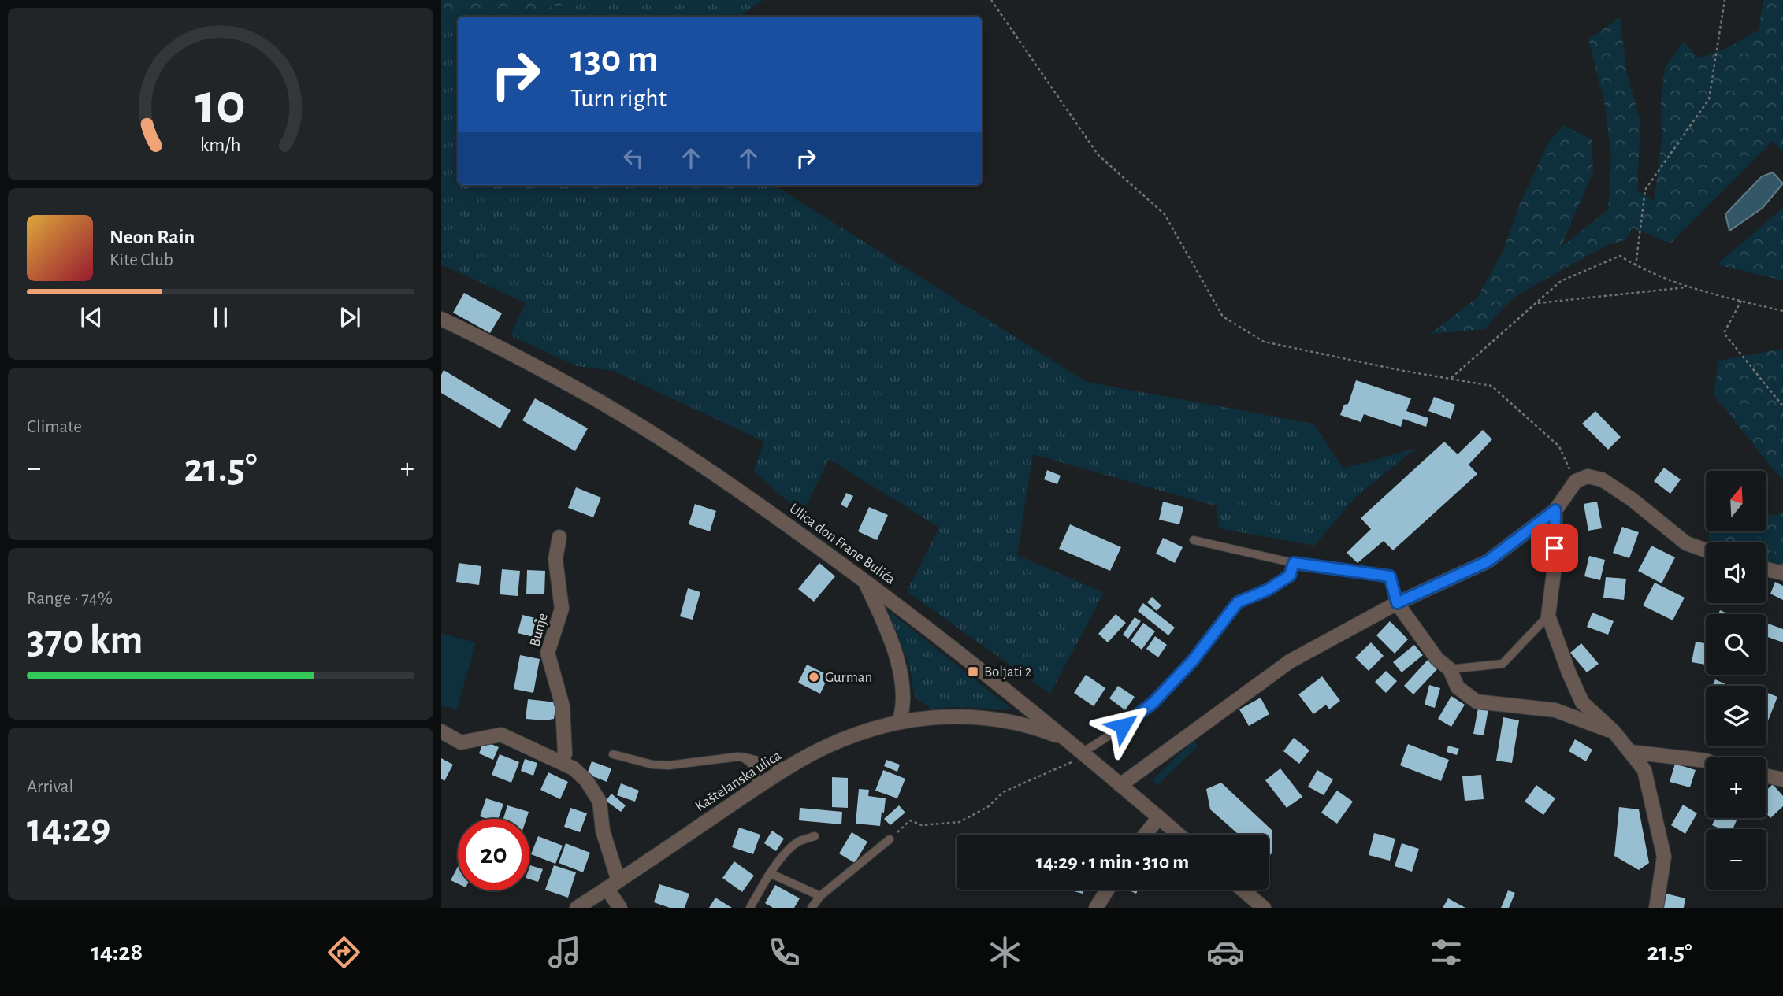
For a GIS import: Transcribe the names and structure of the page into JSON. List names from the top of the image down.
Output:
{
  "streets": {
    "street": ["Ulica don Frane Bulića", "Bunje", "Kaštelanska ulica"]
  },
  "crossings": [
    ["Ulica don Frane Bulića", "Kaštelanska ulica"]
  ],
  "places": {
    "transit": ["Boljati 2"],
    "other": ["Gurman"]
  },
  "north": "top",
  "page": {
    "turn": ["130 m", "Turn right"],
    "song": ["Neon Rain", "Kite Club"],
    "tile": [
      "Climate",
      ["Range · 74%", "370 km"],
      ["Arrival", "14:29"]
    ],
    "heat": ["−", "21.5°", "+"],
    "map_buttons": ["+", "−"],
    "limit": "20",
    "trip": "14:29 · 1 min · 310 m",
    "tabs": ["14:28", "21.5°"],
    "gauge": ["10", "km/h"]
  }
}
